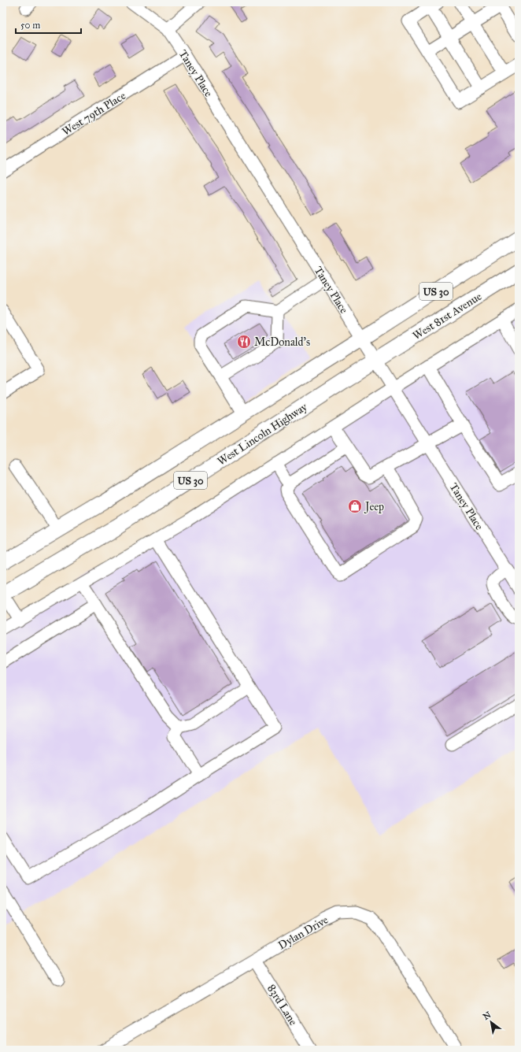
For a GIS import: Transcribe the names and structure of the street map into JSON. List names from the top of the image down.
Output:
{
  "streets": {
    "main road": ["US 30", "West 81st Avenue", "West Lincoln Highway"],
    "street": [
      "Taney Place",
      "West 79th Place",
      "Dylan Drive",
      "83rd Lane"
    ]
  },
  "crossings": [
    ["Taney Place", "West 79th Place"],
    ["Taney Place", "US 30"],
    ["Taney Place", "West 81st Avenue"],
    ["Taney Place", "West Lincoln Highway"],
    ["West 81st Avenue", "West Lincoln Highway"],
    ["Dylan Drive", "83rd Lane"]
  ],
  "places": {
    "restaurant": ["McDonald's"],
    "shop": ["Jeep"]
  },
  "scale_bar": "50 m",
  "north": "top left"
}
